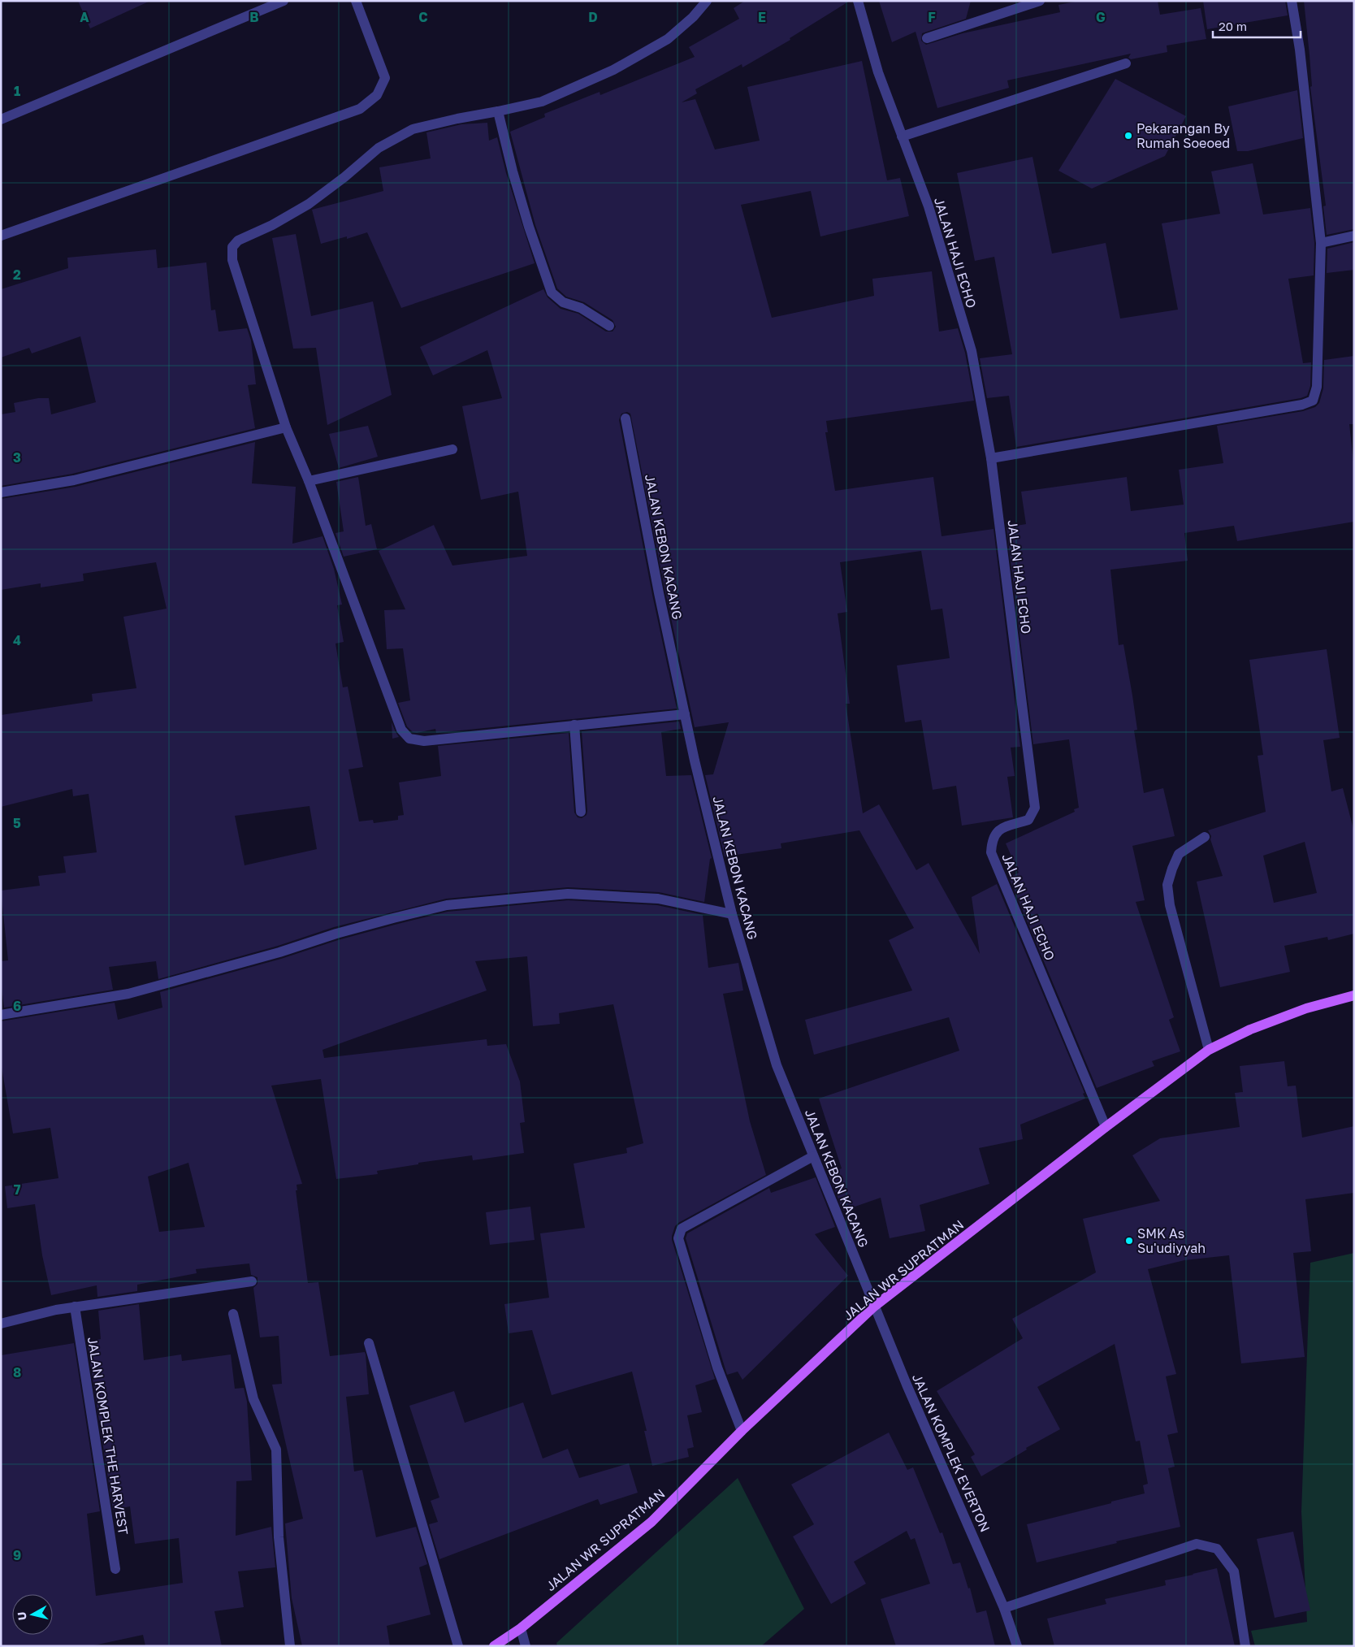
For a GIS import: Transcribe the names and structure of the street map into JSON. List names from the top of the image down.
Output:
{
  "streets": {
    "main road": ["JALAN WR SUPRATMAN"],
    "street": [
      "JALAN HAJI ECHO",
      "JALAN KEBON KACANG",
      "JALAN KOMPLEK THE HARVEST",
      "JALAN KOMPLEK EVERTON"
    ]
  },
  "crossings": [
    ["JALAN HAJI ECHO", "JALAN WR SUPRATMAN"],
    ["JALAN KEBON KACANG", "JALAN WR SUPRATMAN"],
    ["JALAN KEBON KACANG", "JALAN KOMPLEK EVERTON"],
    ["JALAN WR SUPRATMAN", "JALAN KOMPLEK EVERTON"]
  ],
  "places": ["Pekarangan By Rumah Soeoed", "SMK As Su'udiyyah"],
  "scale_bar": "20 m",
  "north": "left",
  "grid": {
    "columns": [
      "A",
      "B",
      "C",
      "D",
      "E",
      "F",
      "G"
    ],
    "rows": [
      "1",
      "2",
      "3",
      "4",
      "5",
      "6",
      "7",
      "8",
      "9"
    ]
  }
}
